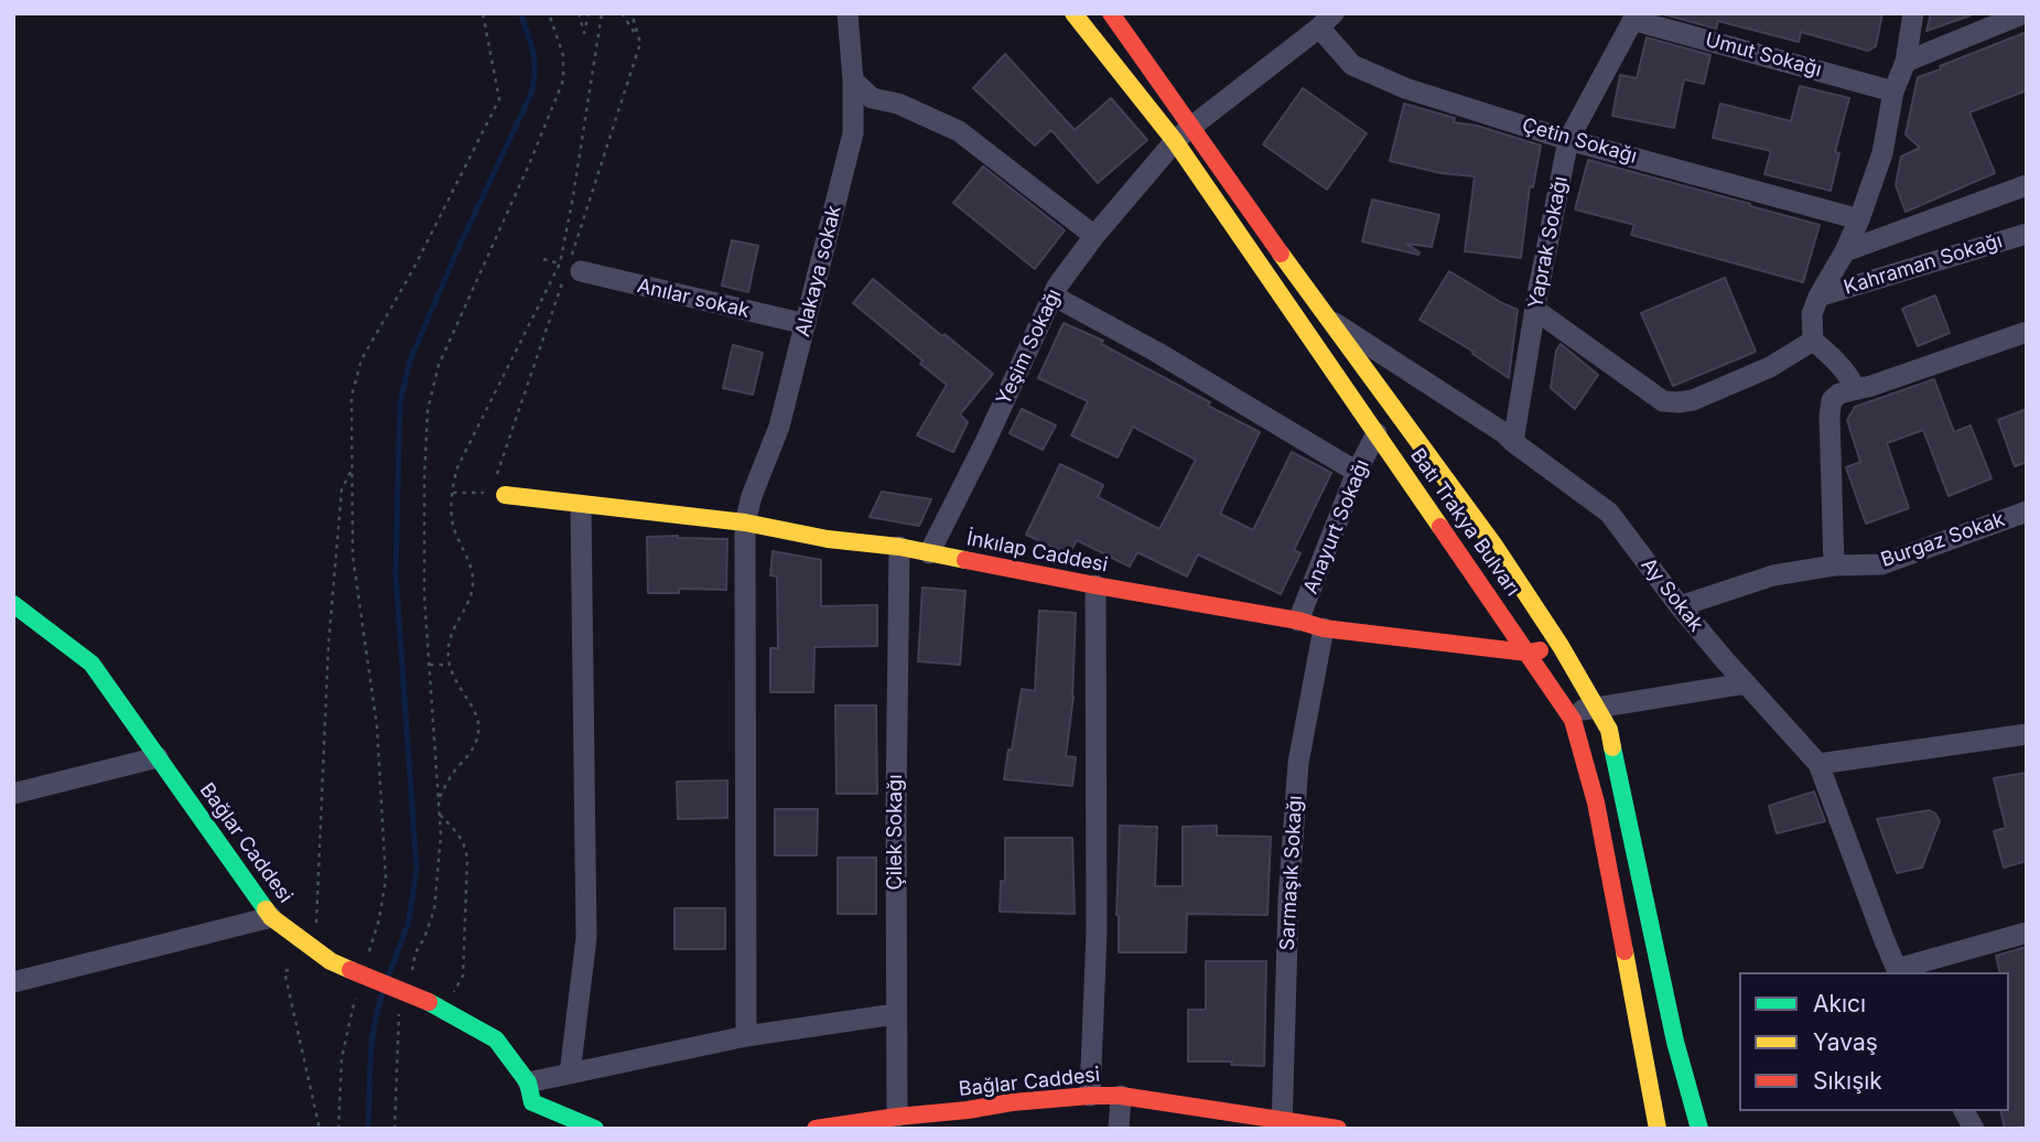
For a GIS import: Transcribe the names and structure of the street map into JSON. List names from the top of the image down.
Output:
{
  "streets": {
    "main road": ["Batı Trakya Bulvarı", "İnkılap Caddesi", "Bağlar Caddesi"],
    "street": [
      "Umut Sokağı",
      "Çetin Sokağı",
      "Yaprak Sokağı",
      "Kahraman Sokağı",
      "Alakaya sokak",
      "Anılar sokak",
      "Yeşim Sokağı",
      "Anayurt Sokağı",
      "Burgaz Sokak",
      "Ay Sokak",
      "Çilek Sokağı",
      "Sarmaşık Sokağı"
    ]
  },
  "crossings": [
    ["Umut Sokağı", "Yaprak Sokağı"],
    ["Çetin Sokağı", "Yaprak Sokağı"],
    ["Çetin Sokağı", "Yeşim Sokağı"],
    ["Yaprak Sokağı", "Ay Sokak"],
    ["Alakaya sokak", "Anılar sokak"],
    ["Alakaya sokak", "İnkılap Caddesi"],
    ["Yeşim Sokağı", "Batı Trakya Bulvarı"],
    ["Yeşim Sokağı", "İnkılap Caddesi"],
    ["Batı Trakya Bulvarı", "Anayurt Sokağı"],
    ["Batı Trakya Bulvarı", "İnkılap Caddesi"],
    ["Batı Trakya Bulvarı", "Ay Sokak"],
    ["Anayurt Sokağı", "İnkılap Caddesi"],
    ["Burgaz Sokak", "Ay Sokak"],
    ["İnkılap Caddesi", "Çilek Sokağı"],
    ["İnkılap Caddesi", "Sarmaşık Sokağı"],
    ["Çilek Sokağı", "Bağlar Caddesi"],
    ["Bağlar Caddesi", "Sarmaşık Sokağı"]
  ],
  "legend": ["Akıcı", "Yavaş", "Sıkışık"]
}
